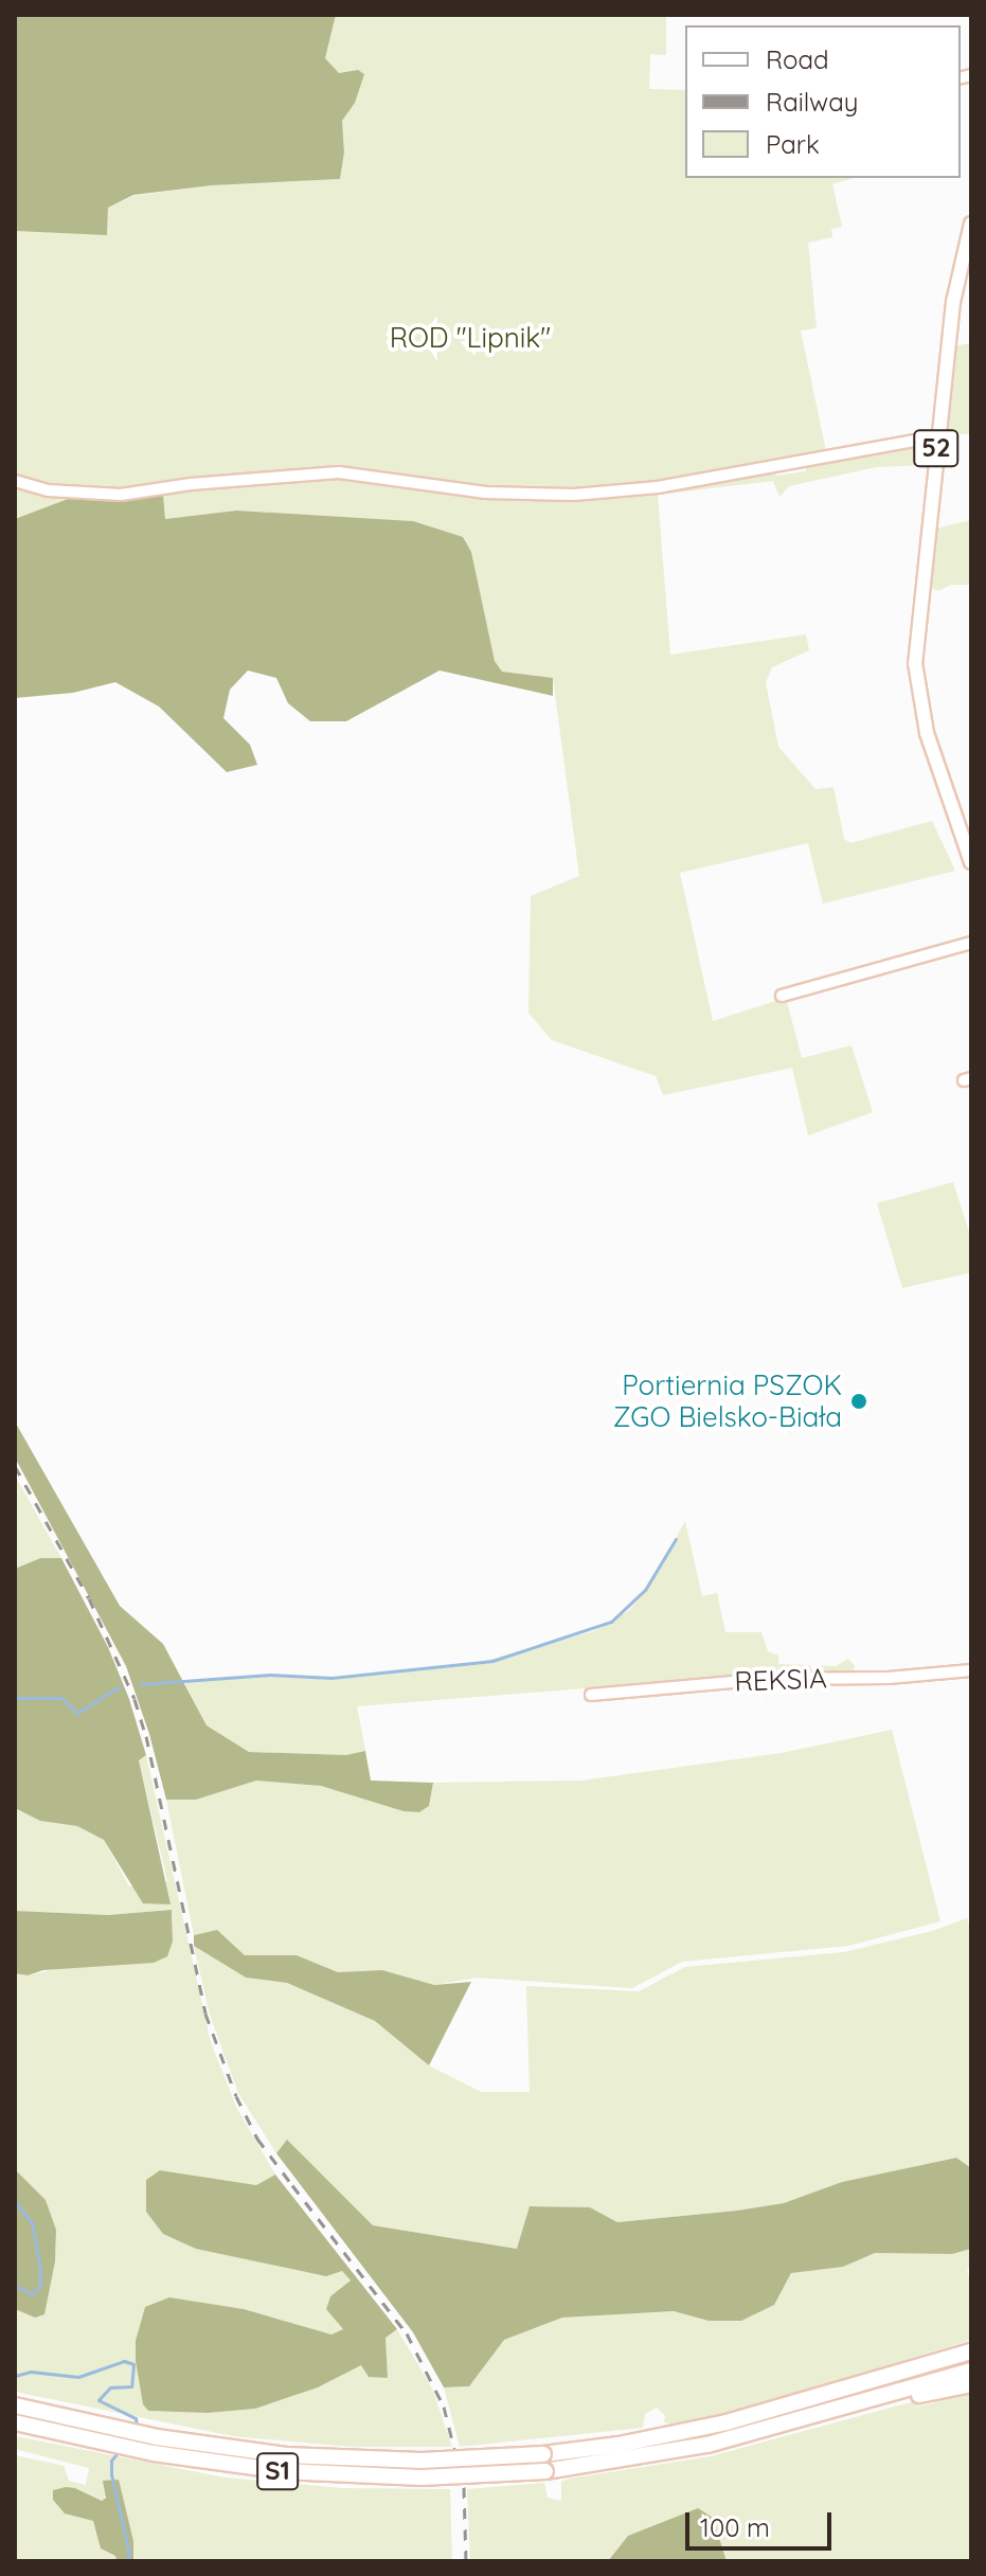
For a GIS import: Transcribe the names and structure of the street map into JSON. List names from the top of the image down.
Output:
{
  "streets": {
    "highway": ["S1"],
    "main road": ["52"],
    "street": ["REKSIA"]
  },
  "parks": ["ROD \"Lipnik\""],
  "places": ["Portiernia PSZOK ZGO Bielsko-Biała"],
  "legend": ["Road", "Railway", "Park"],
  "scale_bar": "100 m"
}
